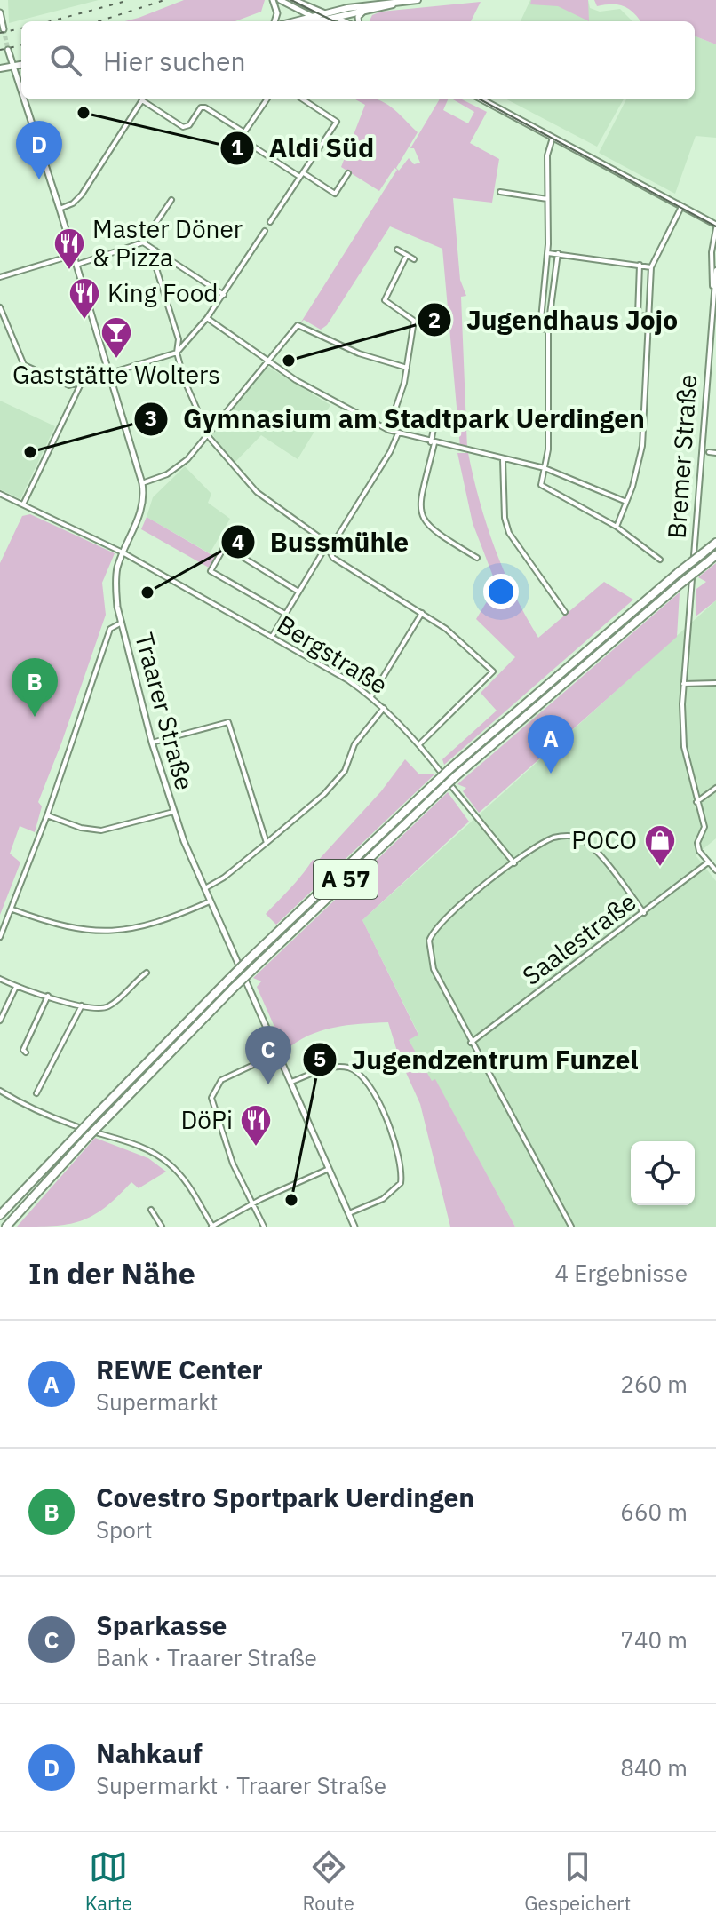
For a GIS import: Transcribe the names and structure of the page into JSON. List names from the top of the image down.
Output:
{
  "streets": {
    "highway": ["A 57"],
    "street": [
      "Bremer Straße",
      "Bergstraße",
      "Traarer Straße",
      "Saalestraße"
    ]
  },
  "crossings": [
    ["Bremer Straße", "Saalestraße"],
    ["Bergstraße", "Traarer Straße"]
  ],
  "places": {
    "other": [
      "Aldi Süd",
      "Jugendhaus Jojo",
      "Gymnasium am Stadtpark Uerdingen",
      "Bussmühle",
      "Jugendzentrum Funzel"
    ],
    "restaurant": ["Master Döner & Pizza", "King Food", "DöPi"],
    "bar": ["Gaststätte Wolters"],
    "shop": ["POCO"]
  },
  "page": {
    "search": "Hier suchen",
    "pins": [
      "D",
      "B",
      "A",
      "C"
    ],
    "heading": ["In der Nähe", "4 Ergebnisse"],
    "list": [
      {
        "mark": "A",
        "name": "REWE Center",
        "note": "Supermarkt",
        "value": "260 m"
      },
      {
        "mark": "B",
        "name": "Covestro Sportpark Uerdingen",
        "note": "Sport",
        "value": "660 m"
      },
      {
        "mark": "C",
        "name": "Sparkasse",
        "note": "Bank · Traarer Straße",
        "value": "740 m"
      },
      {
        "mark": "D",
        "name": "Nahkauf",
        "note": "Supermarkt · Traarer Straße",
        "value": "840 m"
      }
    ],
    "nav": ["Karte", "Route", "Gespeichert"]
  }
}
